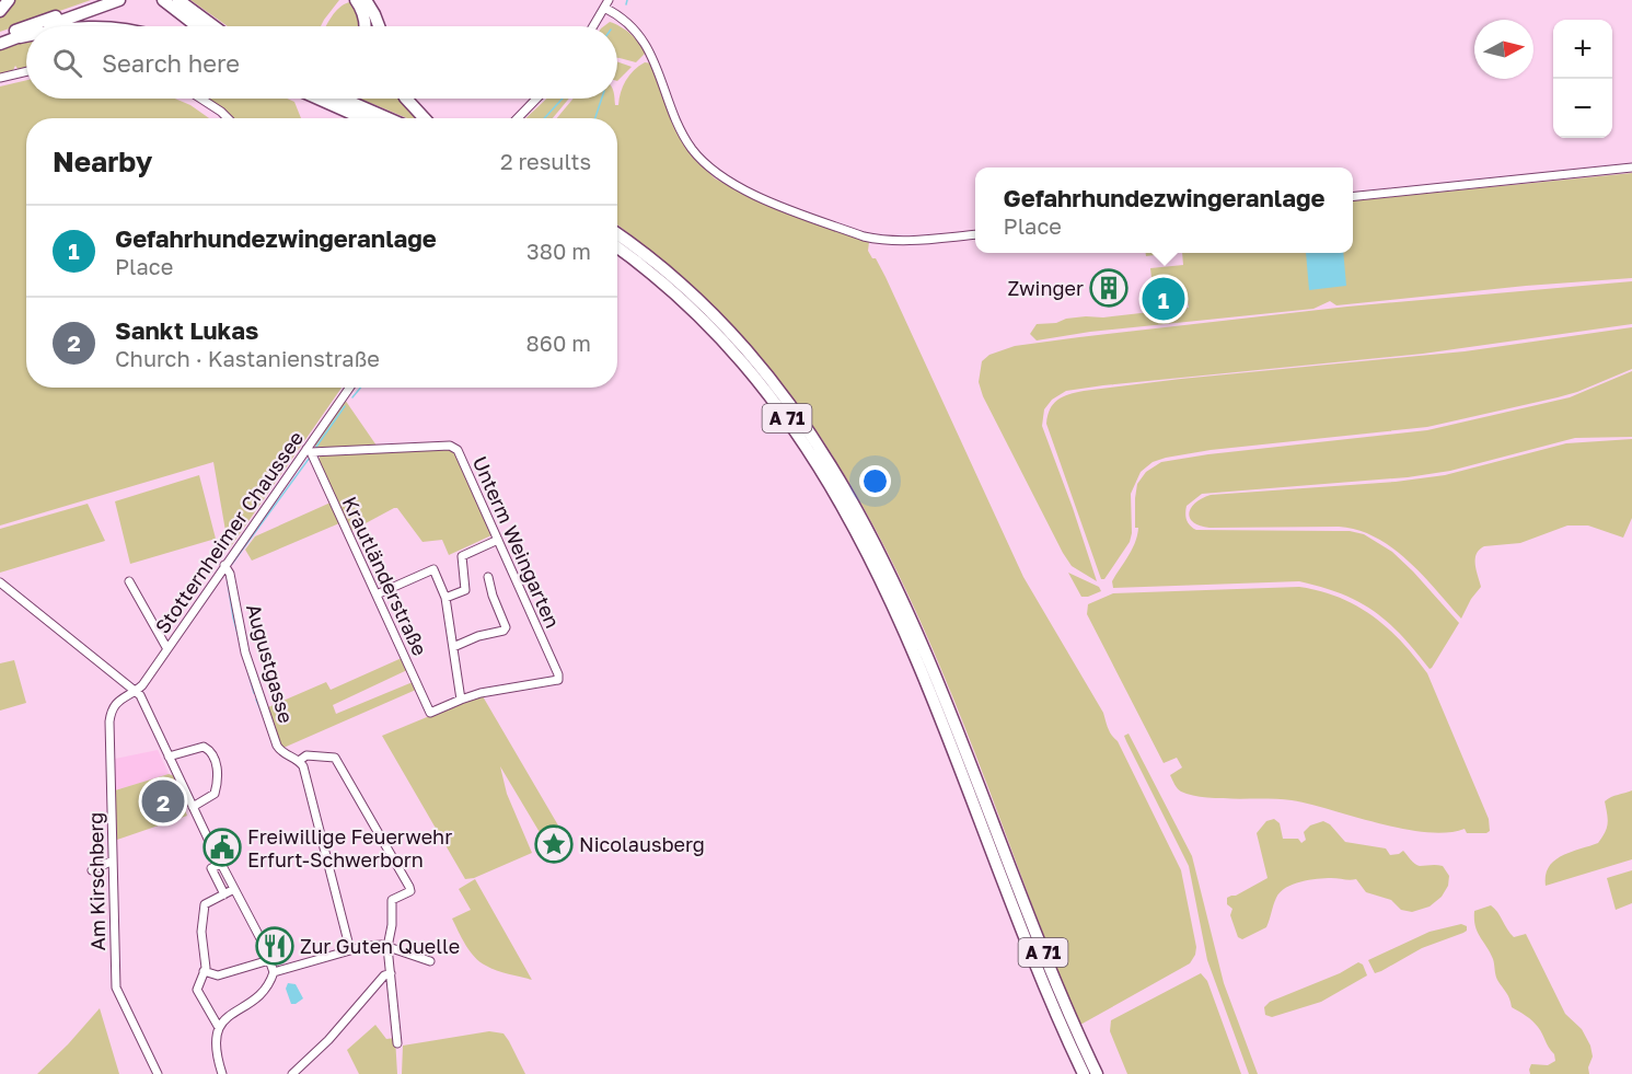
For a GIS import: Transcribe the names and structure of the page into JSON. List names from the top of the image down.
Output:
{
  "streets": {
    "highway": ["A 71"],
    "street": [
      "Stotternheimer Chaussee",
      "Unterm Weingarten",
      "Krautländerstraße",
      "Augustgasse",
      "Am Kirschberg"
    ]
  },
  "crossings": [
    ["Stotternheimer Chaussee", "Unterm Weingarten"],
    ["Stotternheimer Chaussee", "Krautländerstraße"],
    ["Stotternheimer Chaussee", "Augustgasse"],
    ["Stotternheimer Chaussee", "Am Kirschberg"],
    ["Unterm Weingarten", "Krautländerstraße"]
  ],
  "places": {
    "building": ["Zwinger"],
    "place": ["Nicolausberg"],
    "public building": ["Freiwillige Feuerwehr Erfurt-Schwerborn"],
    "restaurant": ["Zur Guten Quelle"]
  },
  "north": "right",
  "page": {
    "map_buttons": ["+", "−"],
    "search": "Search here",
    "heading": ["Nearby", "2 results"],
    "popup": ["Gefahrhundezwingeranlage", "Place"],
    "list": [
      {
        "mark": "1",
        "name": "Gefahrhundezwingeranlage",
        "note": "Place",
        "value": "380 m"
      },
      {
        "mark": "2",
        "name": "Sankt Lukas",
        "note": "Church · Kastanienstraße",
        "value": "860 m"
      }
    ],
    "pins": ["1", "2"]
  }
}
